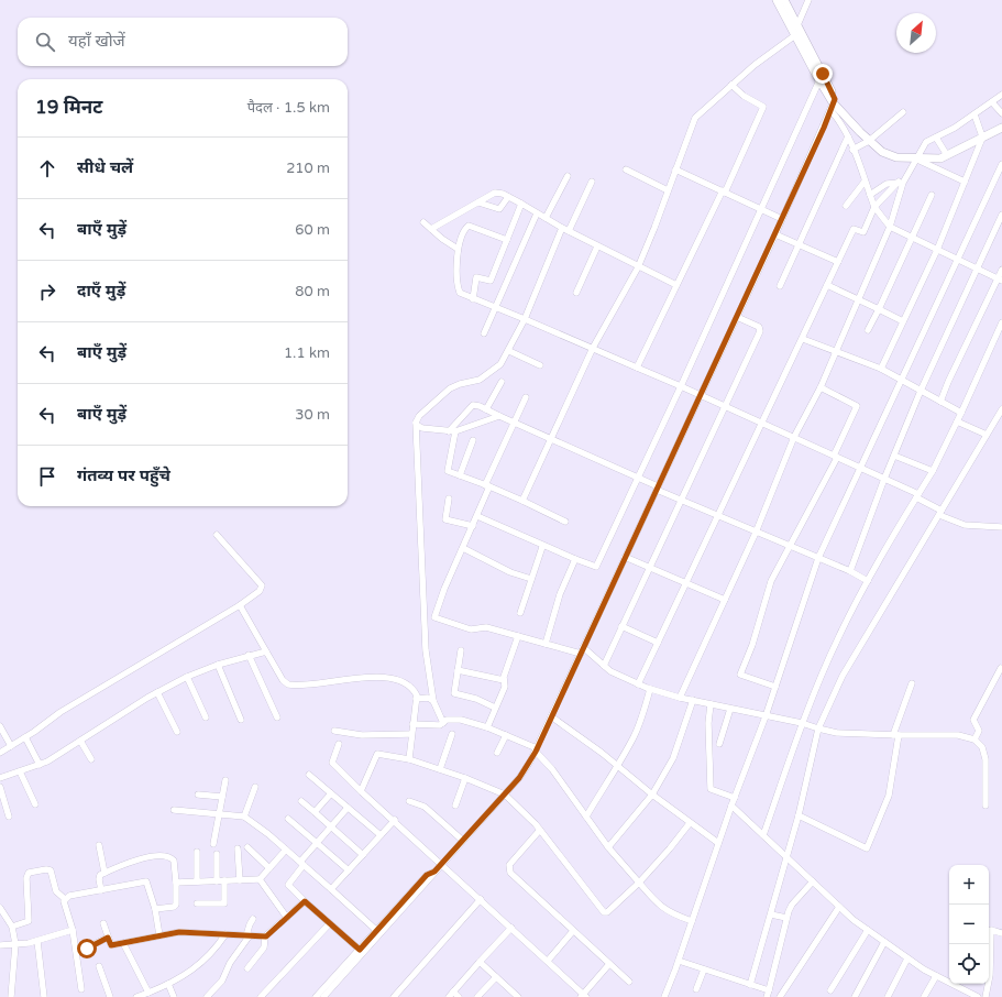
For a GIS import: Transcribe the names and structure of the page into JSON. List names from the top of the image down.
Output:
{
  "north": "top right",
  "page": {
    "search": "यहाँ खोजें",
    "heading": ["19 मिनट", "पैदल · 1.5 km"],
    "list": [
      ["सीधे चलें", "210 m"],
      ["बाएँ मुड़ें", "60 m"],
      ["दाएँ मुड़ें", "80 m"],
      ["बाएँ मुड़ें", "1.1 km"],
      ["बाएँ मुड़ें", "30 m"],
      "गंतव्य पर पहुँचे"
    ],
    "map_buttons": ["+", "−"]
  }
}
